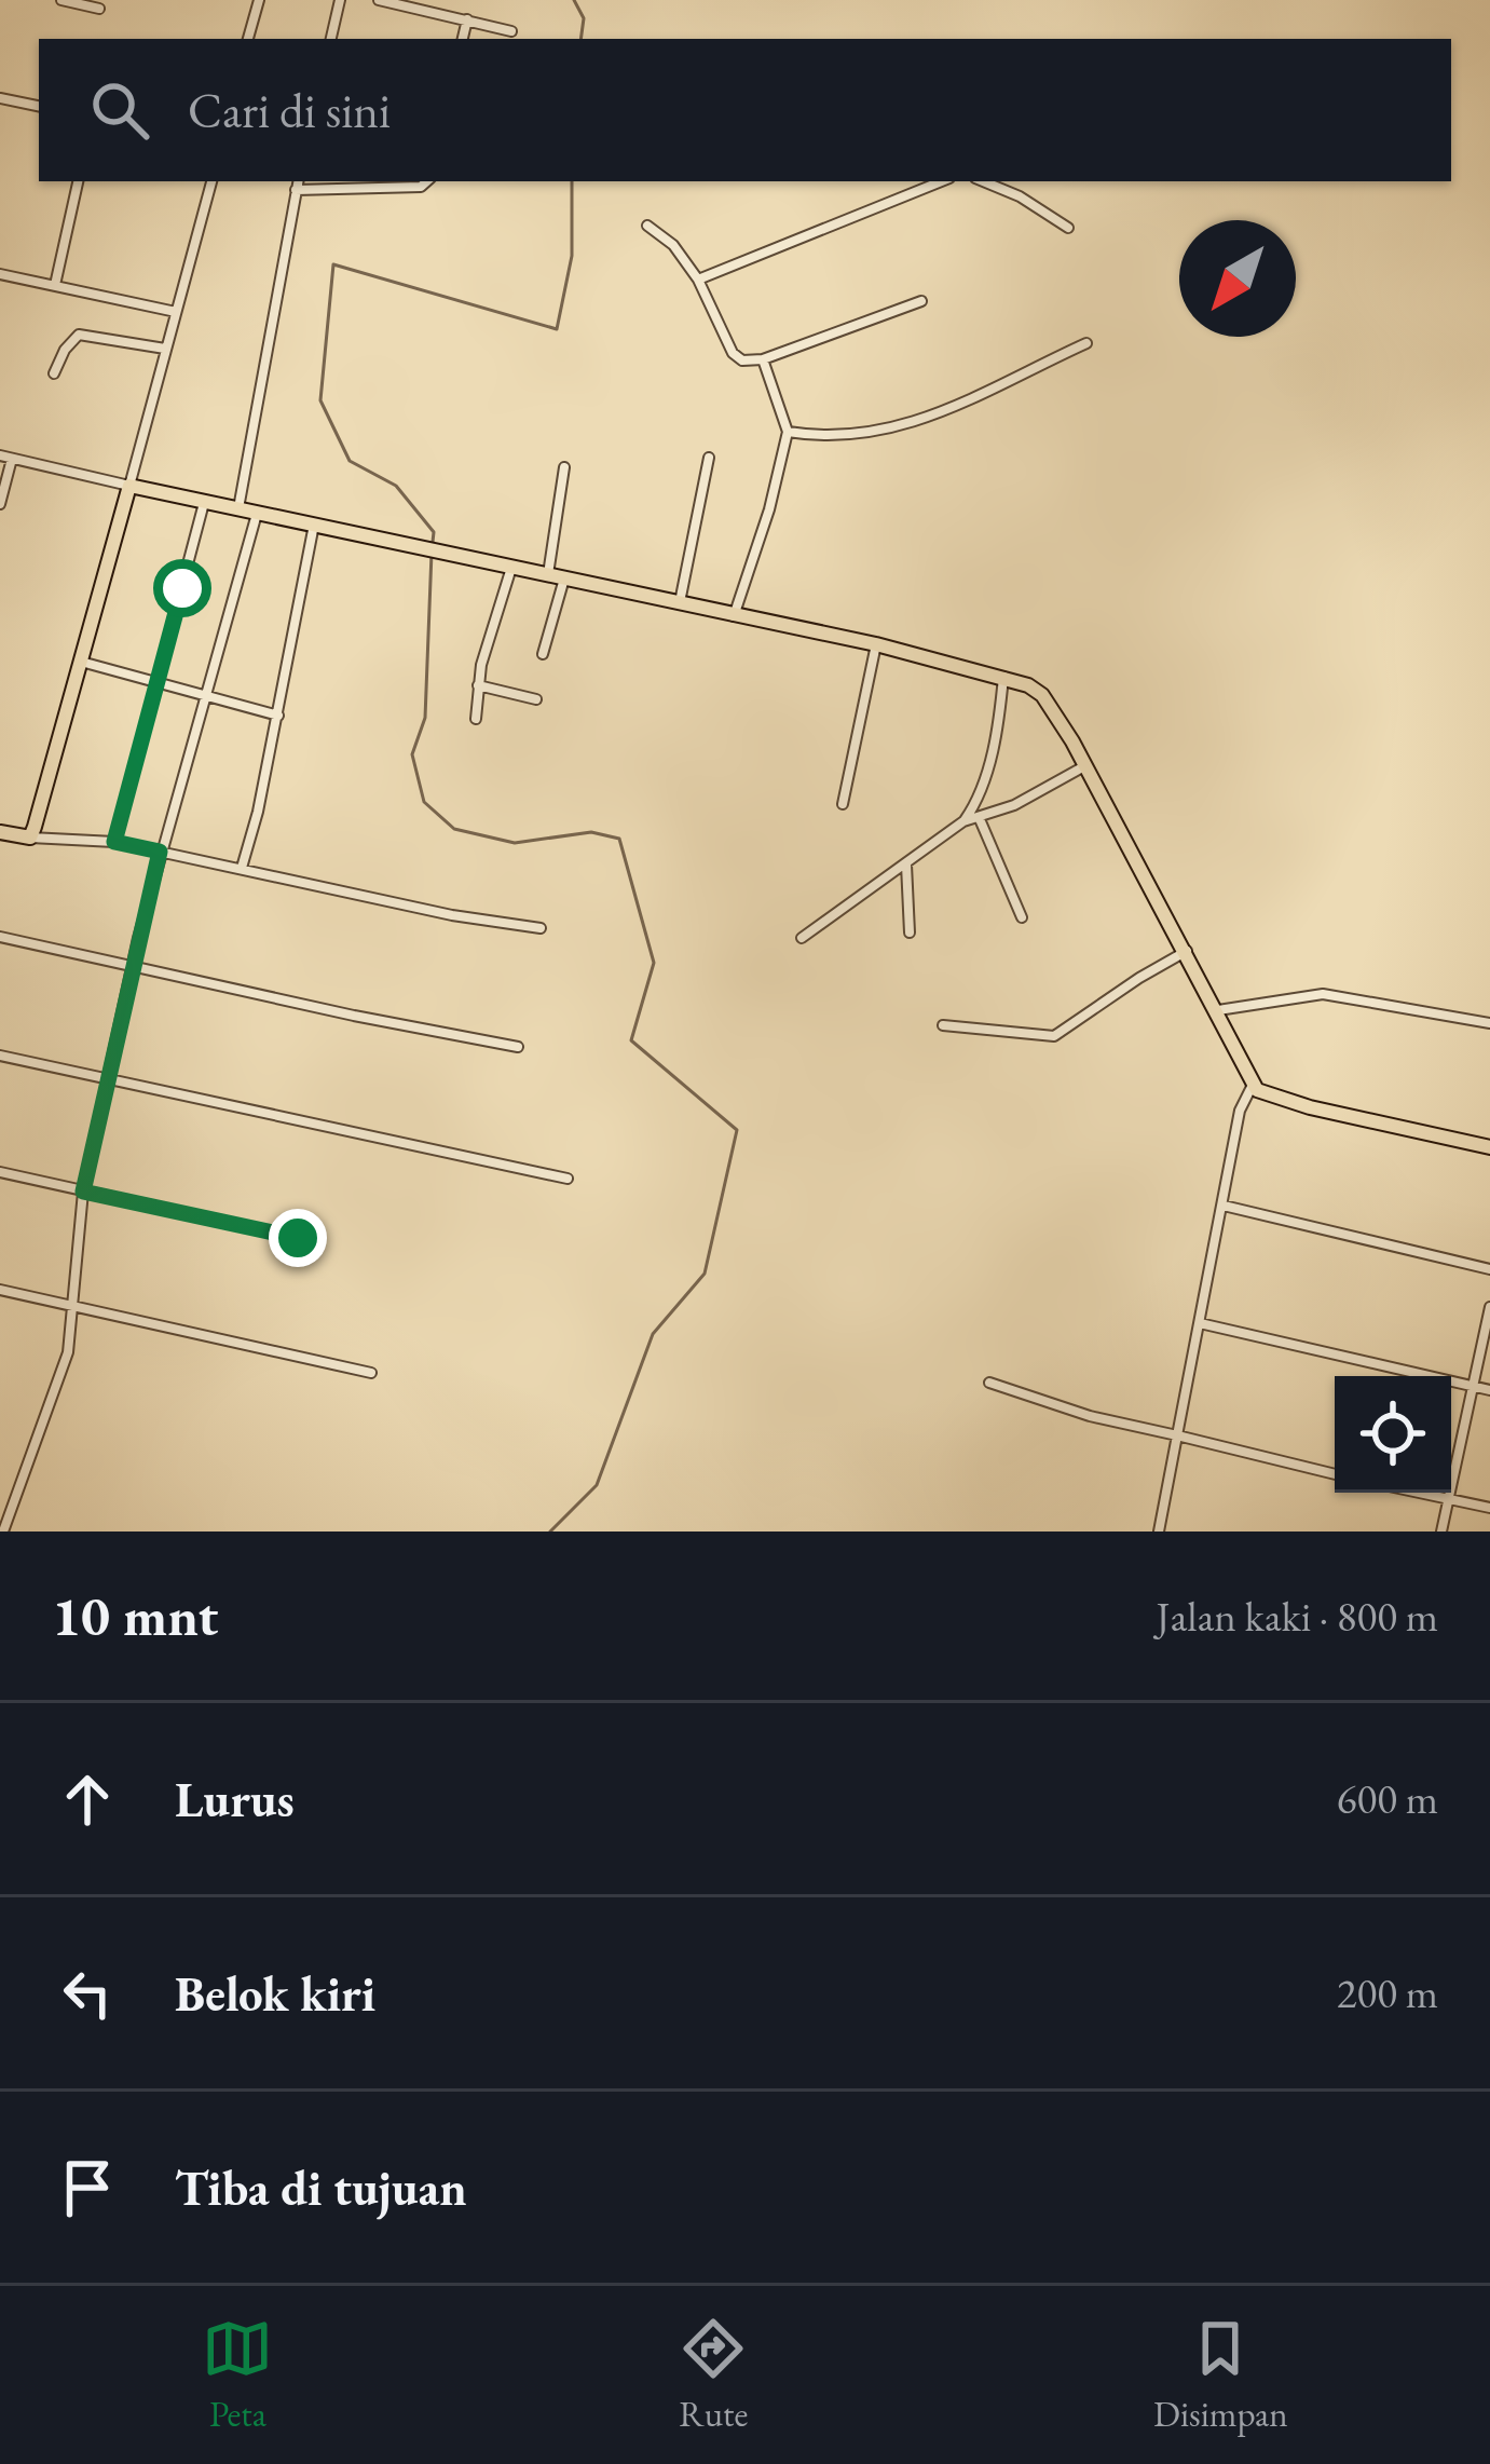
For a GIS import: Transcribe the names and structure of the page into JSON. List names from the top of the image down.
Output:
{
  "north": "bottom left",
  "page": {
    "search": "Cari di sini",
    "heading": ["10 mnt", "Jalan kaki · 800 m"],
    "list": [
      ["Lurus", "600 m"],
      ["Belok kiri", "200 m"],
      "Tiba di tujuan"
    ],
    "nav": ["Peta", "Rute", "Disimpan"]
  }
}
